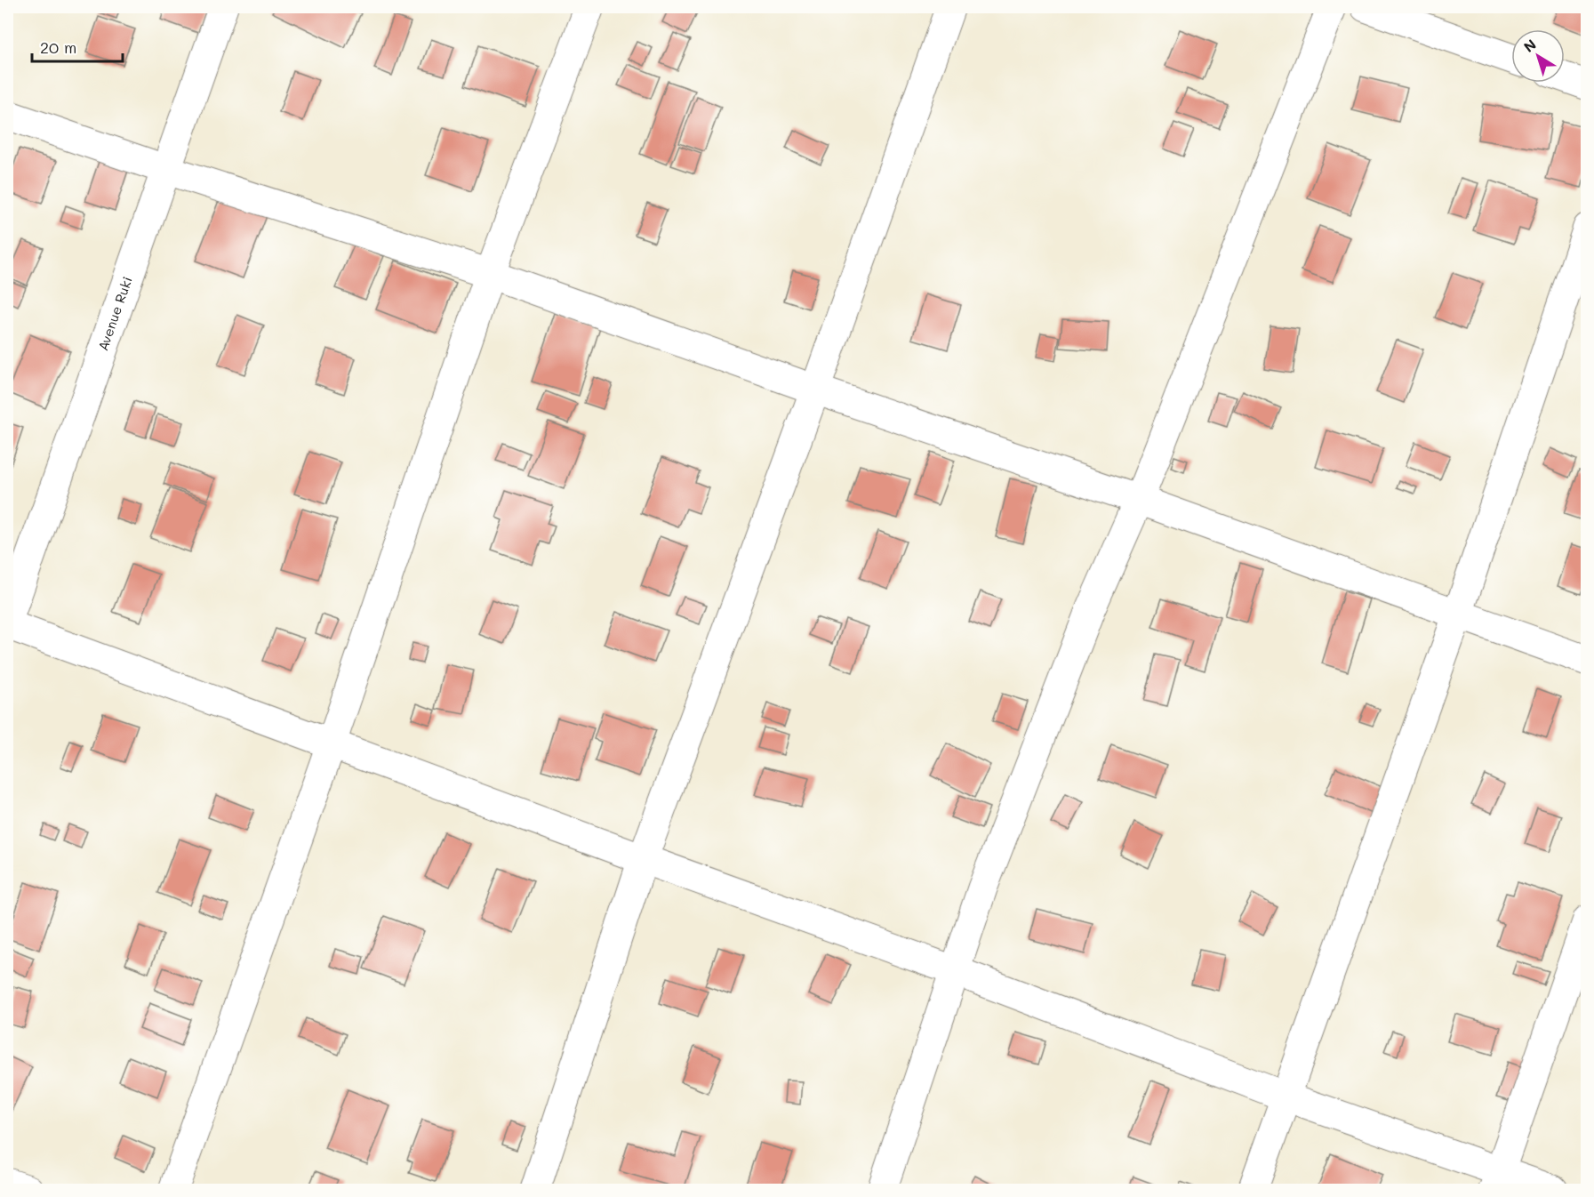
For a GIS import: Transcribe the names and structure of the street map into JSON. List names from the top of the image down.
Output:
{
  "streets": {
    "street": ["Avenue Ruki"]
  },
  "scale_bar": "20 m",
  "north": "top left"
}
